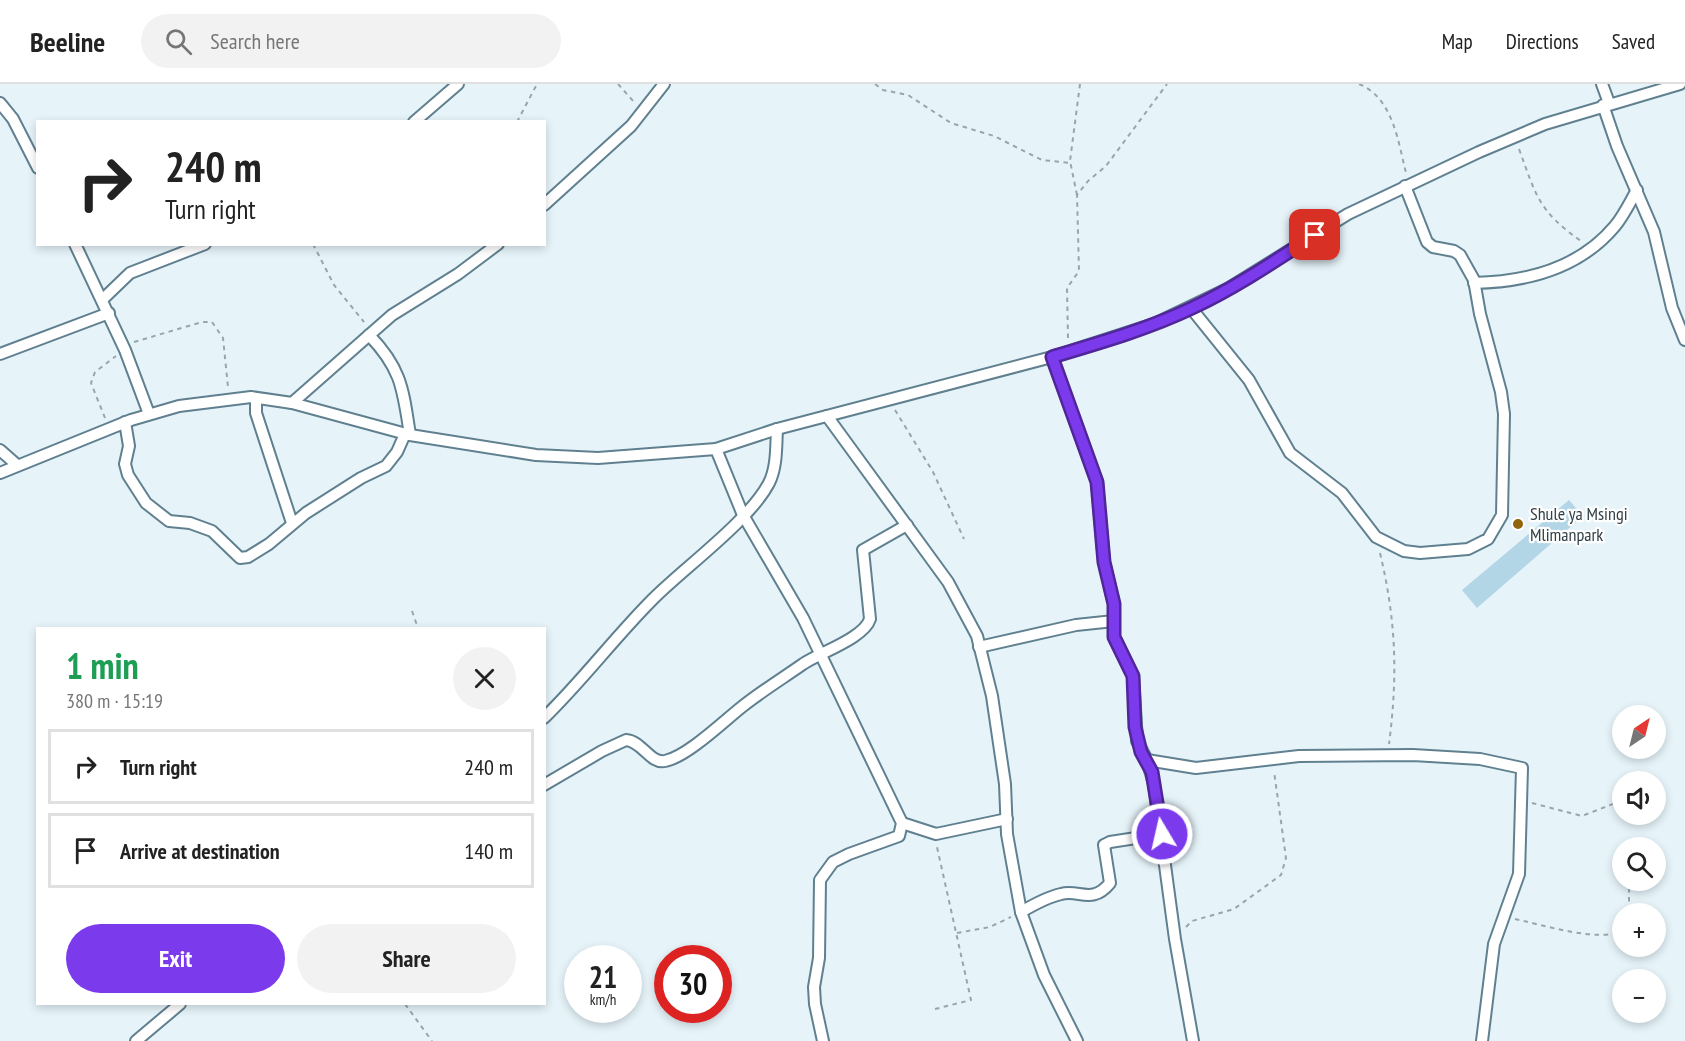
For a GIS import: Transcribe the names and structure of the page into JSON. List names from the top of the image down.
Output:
{
  "places": ["Shule ya Msingi Mlimanpark"],
  "north": "top right",
  "page": {
    "header": "Beeline",
    "search": "Search here",
    "nav": ["Map", "Directions", "Saved"],
    "turn": ["240 m", "Turn right"],
    "heading": ["1 min", "380 m · 15:19"],
    "map_buttons": ["+", "−"],
    "list": [
      {
        "name": "Turn right",
        "value": "240 m"
      },
      {
        "name": "Arrive at destination",
        "value": "140 m"
      }
    ],
    "buttons": ["Exit", "Share"],
    "speed": "21 km/h",
    "limit": "30"
  }
}
